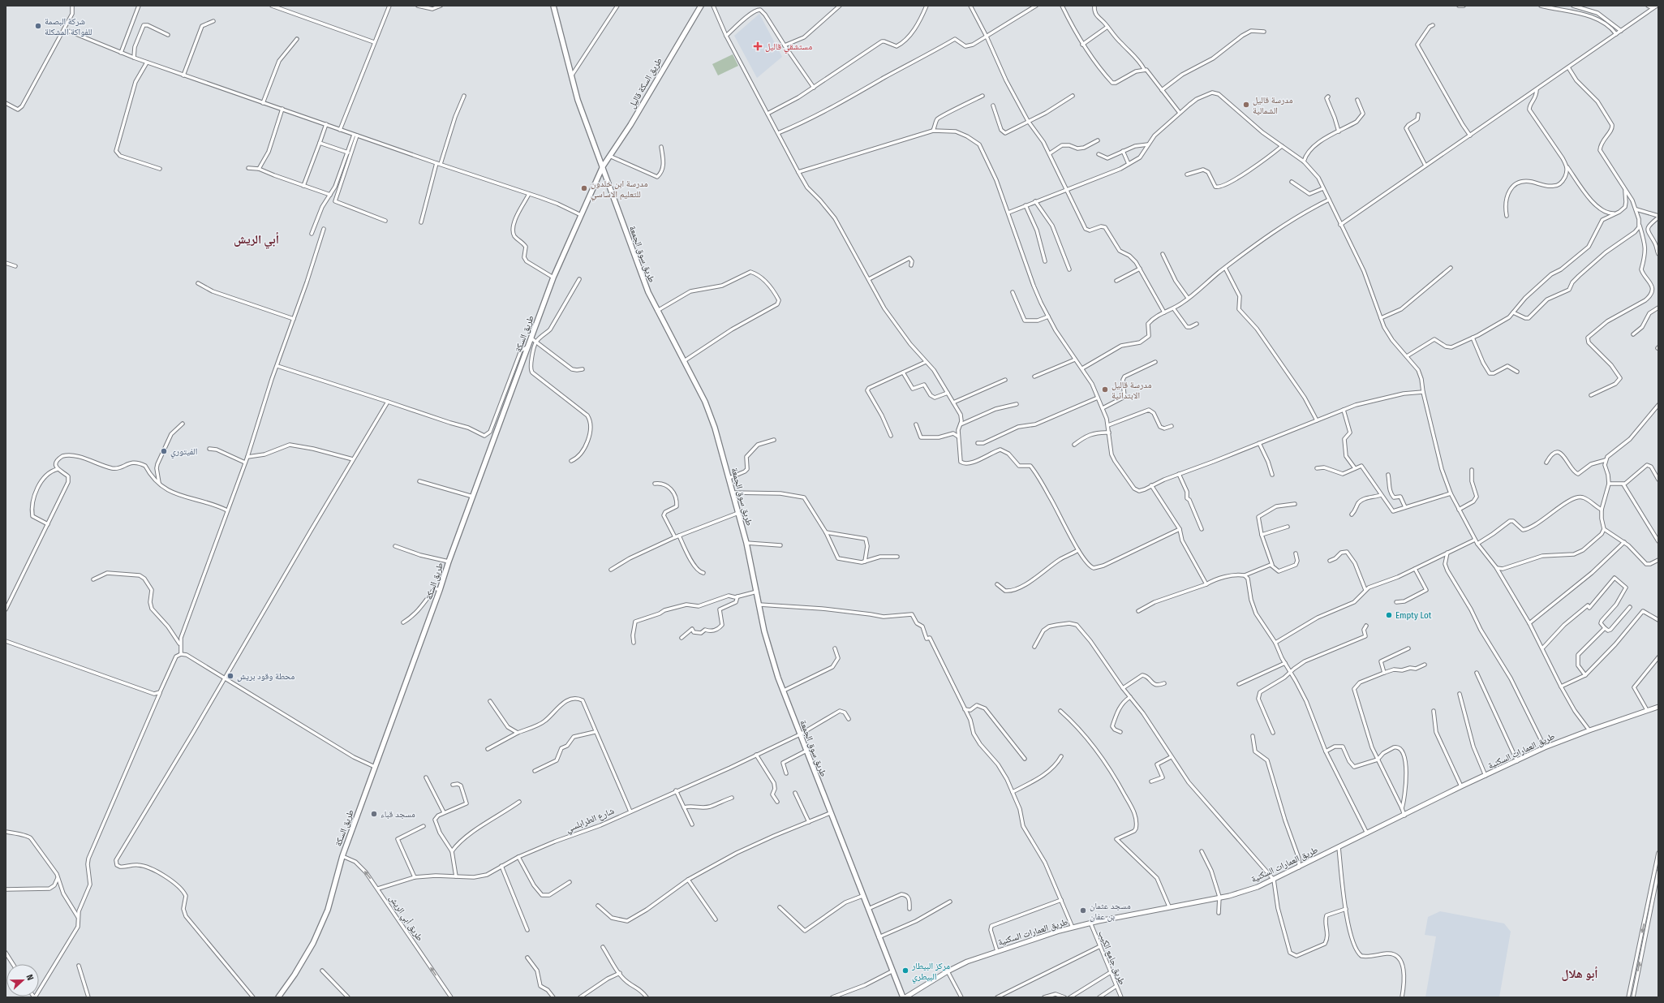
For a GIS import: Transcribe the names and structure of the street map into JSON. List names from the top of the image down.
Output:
{
  "streets": {
    "main road": [
      "طريق السكة قاليل",
      "طريق سوق الجمعة",
      "طريق السكة",
      "طريق العمارات السكنية"
    ],
    "street": ["شارع الطرابلسي", "طريق أبي الريش", "طريق جامع الكيب"]
  },
  "crossings": [
    ["طريق السكة قاليل", "طريق سوق الجمعة"],
    ["طريق السكة قاليل", "طريق السكة"],
    ["طريق سوق الجمعة", "طريق السكة"],
    ["طريق سوق الجمعة", "طريق العمارات السكنية"],
    ["طريق سوق الجمعة", "شارع الطرابلسي"],
    ["طريق السكة", "طريق أبي الريش"],
    ["طريق العمارات السكنية", "طريق جامع الكيب"],
    ["شارع الطرابلسي", "طريق أبي الريش"]
  ],
  "one_way": ["طريق أبي الريش"],
  "districts": ["أبي الريش", "أبو هلال"],
  "places": {
    "other": [
      "شركة البصمة للفواكة المشكلة",
      "مدرسة قاليل الشمالية",
      "مدرسة ابن خلدون للتعليم الاساسي",
      "مدرسة قاليل الابتدائية",
      "الفيتوري",
      "Empty Lot",
      "محطة وقود بريش",
      "مسجد قباء",
      "مسجد عثمان بن عفان",
      "مركز البيطار البيطري"
    ],
    "health": ["مستشقي قاليل"]
  },
  "north": "right"
}
